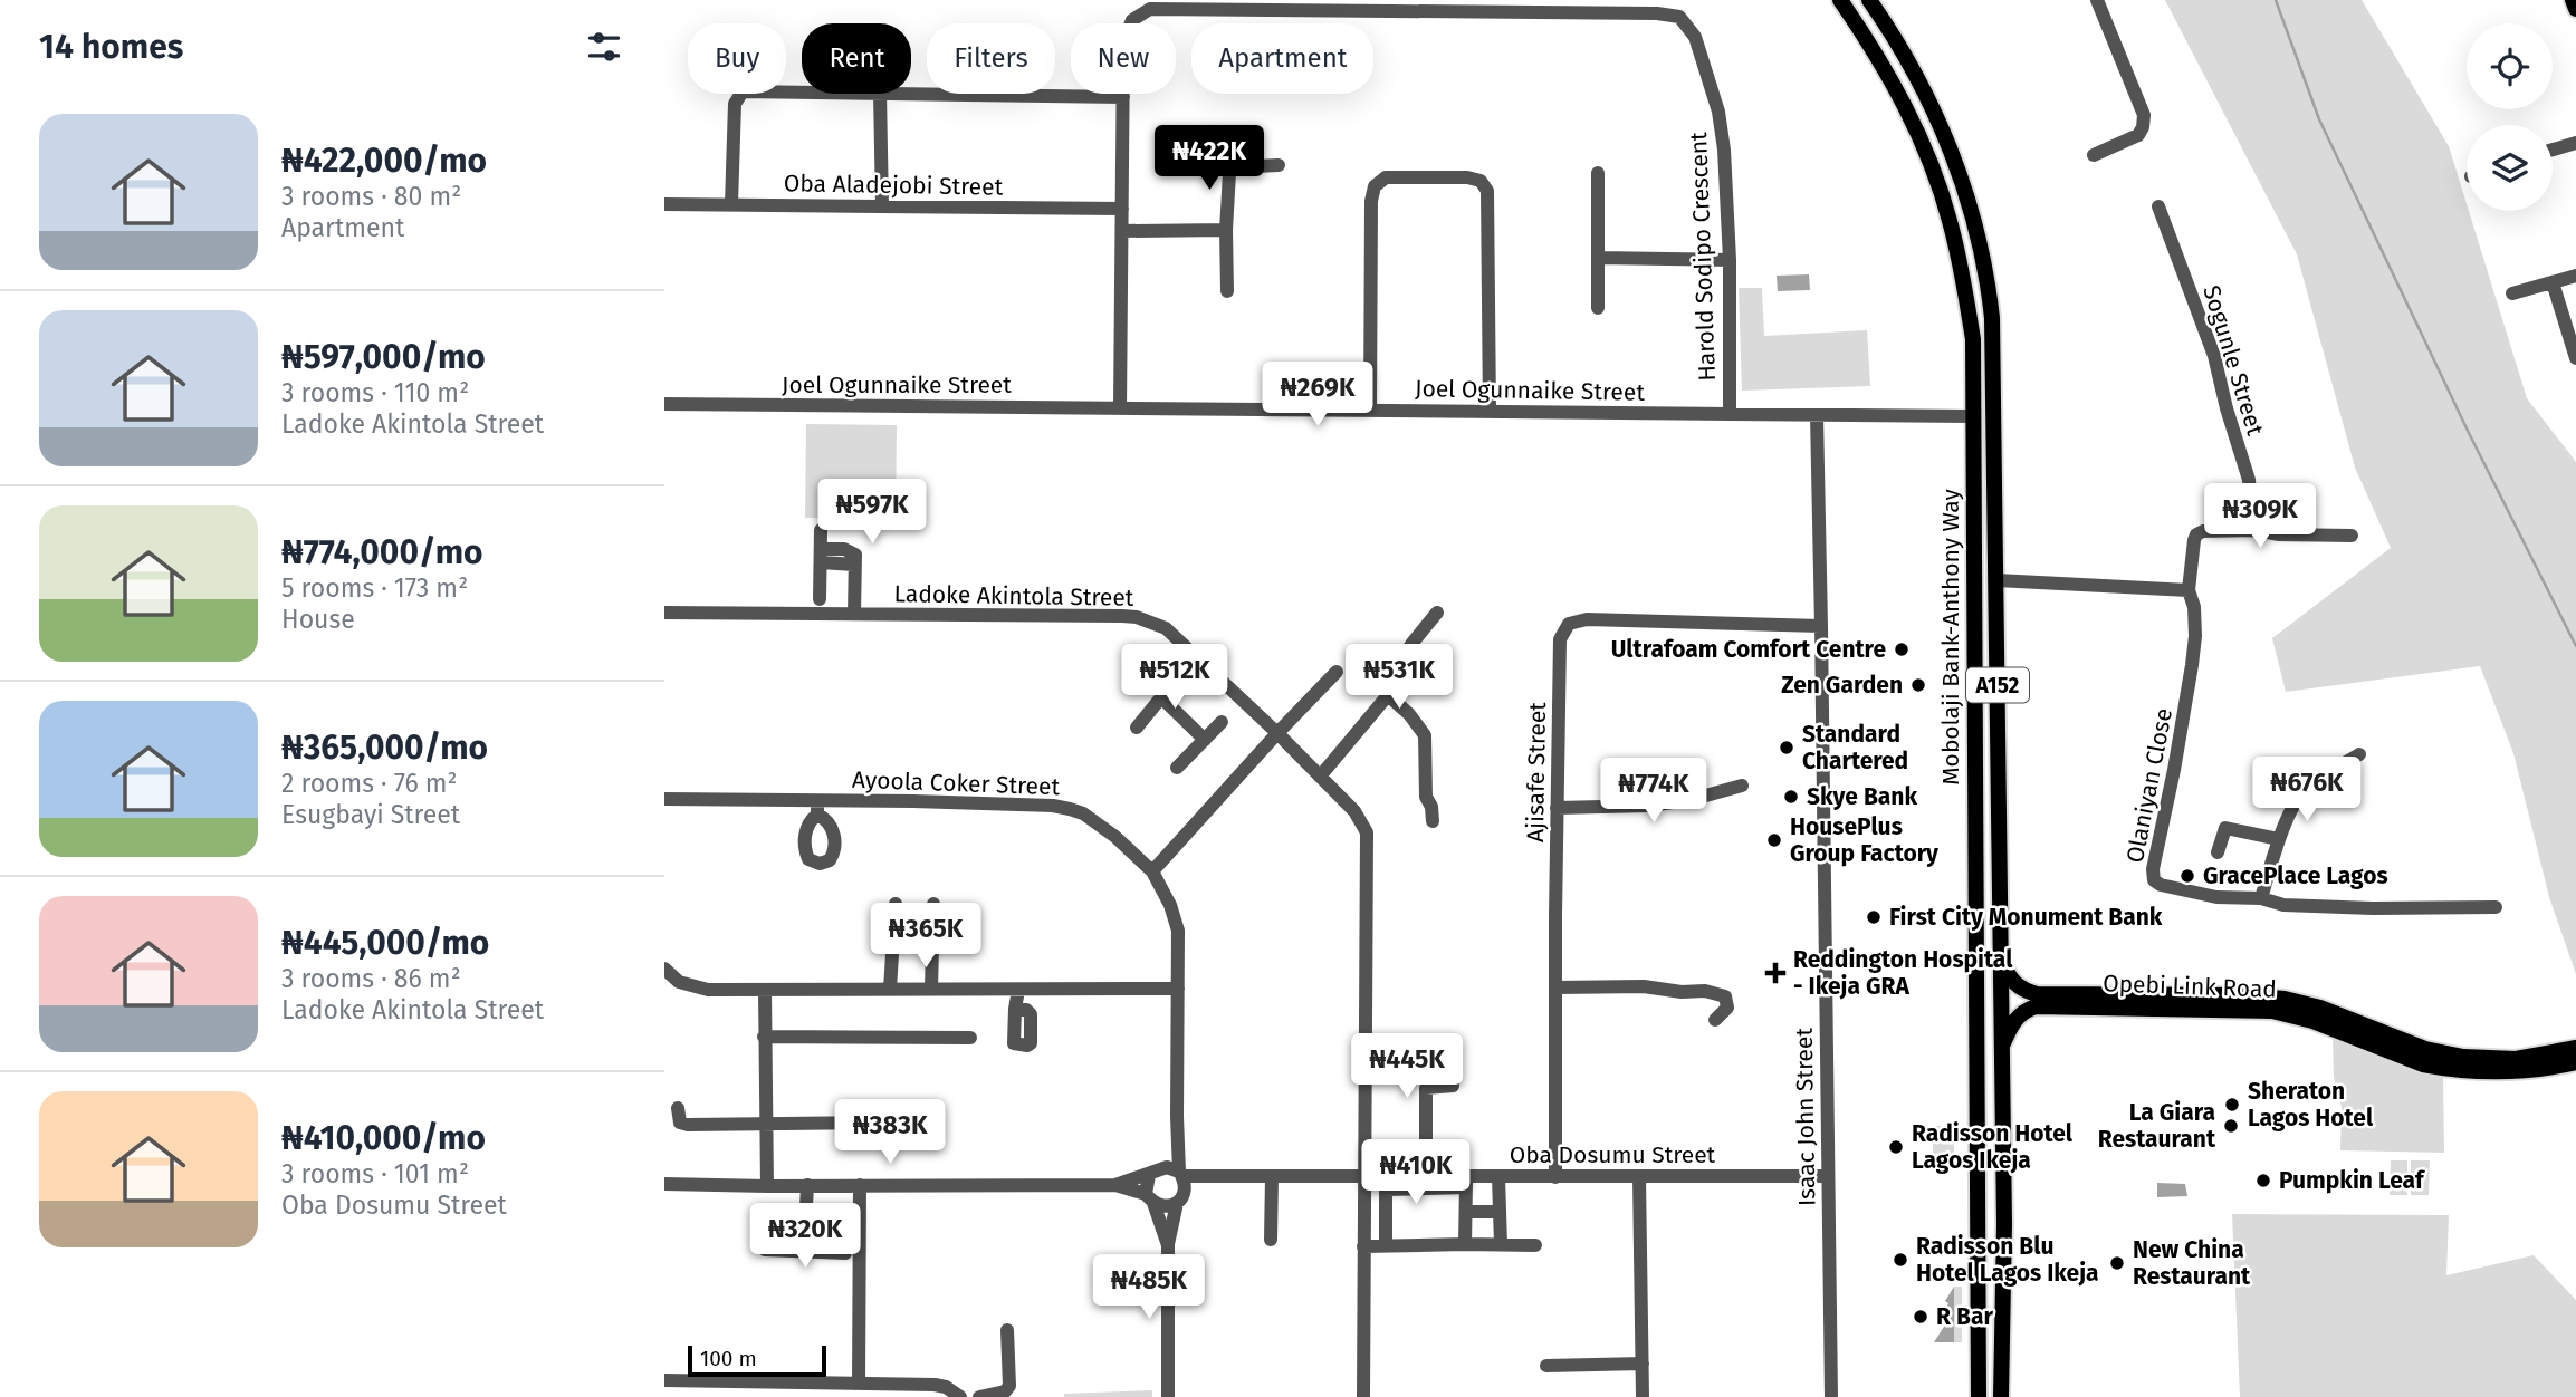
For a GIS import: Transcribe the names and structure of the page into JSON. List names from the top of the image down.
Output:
{
  "streets": {
    "main road": ["Mobolaji Bank-Anthony Way", "A152", "Opebi Link Road"],
    "street": [
      "Oba Aladejobi Street",
      "Harold Sodipo Crescent",
      "Sogunle Street",
      "Joel Ogunnaike Street",
      "Ladoke Akintola Street",
      "Ajisafe Street",
      "Ayoola Coker Street",
      "Olaniyan Close",
      "Isaac John Street",
      "Oba Dosumu Street"
    ]
  },
  "crossings": [
    ["Oba Aladejobi Street", "Harold Sodipo Crescent"],
    ["Harold Sodipo Crescent", "Joel Ogunnaike Street"],
    ["Joel Ogunnaike Street", "Mobolaji Bank-Anthony Way"],
    ["Joel Ogunnaike Street", "Isaac John Street"],
    ["Ladoke Akintola Street", "Oba Dosumu Street"],
    ["Mobolaji Bank-Anthony Way", "Opebi Link Road"],
    ["Ajisafe Street", "Isaac John Street"],
    ["Ajisafe Street", "Oba Dosumu Street"],
    ["Ayoola Coker Street", "Oba Dosumu Street"],
    ["Isaac John Street", "Oba Dosumu Street"]
  ],
  "places": {
    "other": [
      "Ultrafoam Comfort Centre",
      "Zen Garden",
      "Standard Chartered",
      "Skye Bank",
      "HousePlus Group Factory",
      "GracePlace Lagos",
      "First City Monument Bank",
      "Sheraton Lagos Hotel",
      "La Giara Restaurant",
      "Radisson Hotel Lagos Ikeja",
      "Pumpkin Leaf",
      "Radisson Blu Hotel Lagos Ikeja",
      "New China Restaurant",
      "R Bar"
    ],
    "health": ["Reddington Hospital - Ikeja GRA"]
  },
  "scale_bar": "100 m",
  "page": {
    "heading": "14 homes",
    "chip": [
      "Buy",
      "Rent",
      "Filters",
      "New",
      "Apartment"
    ],
    "list": [
      {
        "name": "₦422,000/mo",
        "note": "3 rooms · 80 m² · Apartment"
      },
      {
        "name": "₦597,000/mo",
        "note": "3 rooms · 110 m² · Ladoke Akintola Street"
      },
      {
        "name": "₦774,000/mo",
        "note": "5 rooms · 173 m² · House"
      },
      {
        "name": "₦365,000/mo",
        "note": "2 rooms · 76 m² · Esugbayi Street"
      },
      {
        "name": "₦445,000/mo",
        "note": "3 rooms · 86 m² · Ladoke Akintola Street"
      },
      {
        "name": "₦410,000/mo",
        "note": "3 rooms · 101 m² · Oba Dosumu Street"
      }
    ],
    "price": [
      "₦422K",
      "₦269K",
      "₦597K",
      "₦309K",
      "₦512K",
      "₦531K",
      "₦676K",
      "₦774K",
      "₦365K",
      "₦445K",
      "₦383K",
      "₦410K",
      "₦320K",
      "₦485K"
    ],
    "scale": "100 m"
  }
}
